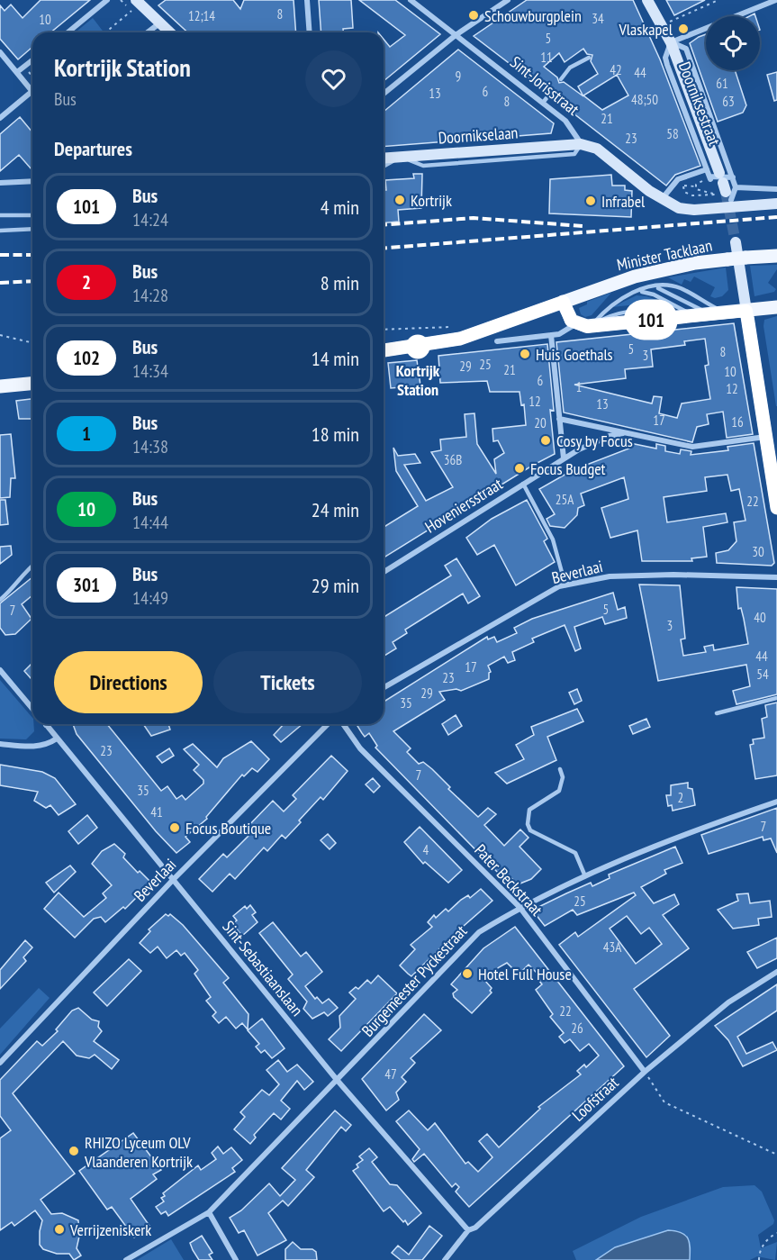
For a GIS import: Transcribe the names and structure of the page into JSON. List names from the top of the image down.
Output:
{
  "streets": {
    "main road": ["Minister Tacklaan"],
    "street": [
      "Sint-Jorisstraat",
      "Doorniksestraat",
      "Doornikselaan",
      "Hoveniersstraat",
      "Beverlaai",
      "Pater Beckstraat",
      "Sint-Sebastiaanslaan",
      "Burgemeester Pyckestraat",
      "Loofstraat"
    ]
  },
  "crossings": [
    ["Sint-Jorisstraat", "Doornikselaan"],
    ["Beverlaai", "Sint-Sebastiaanslaan"],
    ["Pater Beckstraat", "Burgemeester Pyckestraat"],
    ["Pater Beckstraat", "Loofstraat"],
    ["Sint-Sebastiaanslaan", "Burgemeester Pyckestraat"],
    ["Sint-Sebastiaanslaan", "Loofstraat"]
  ],
  "places": [
    "Schouwburgplein",
    "Vlaskapel",
    "Kortrijk",
    "Infrabel",
    "Kortrijk Station",
    "Huis Goethals",
    "Cosy by Focus",
    "Focus Budget",
    "Focus Boutique",
    "Hotel Full House",
    "RHIZO Lyceum OLV Vlaanderen Kortrijk",
    "Verrijzeniskerk"
  ],
  "lines": ["bus line 101"],
  "house_numbers": [
    "8",
    "12;14",
    "34",
    "10",
    "5",
    "11",
    "42",
    "44",
    "9",
    "61",
    "6",
    "13",
    "48;50",
    "8",
    "63",
    "21",
    "58",
    "23",
    "5",
    "8",
    "3",
    "25",
    "29",
    "21",
    "10",
    "6",
    "1",
    "12",
    "12",
    "13",
    "17",
    "16",
    "20",
    "36B",
    "25A",
    "22",
    "30",
    "5",
    "7",
    "40",
    "3",
    "44",
    "17",
    "54",
    "23",
    "29",
    "35",
    "23",
    "7",
    "35",
    "2",
    "41",
    "7",
    "4",
    "25",
    "43A",
    "22",
    "26",
    "47"
  ],
  "page": {
    "on_map": "101",
    "heading": [
      ["Kortrijk Station", "Bus"],
      "Departures"
    ],
    "list": [
      {
        "mark": "101",
        "name": "Bus",
        "note": "14:24",
        "value": "4 min"
      },
      {
        "mark": "2",
        "name": "Bus",
        "note": "14:28",
        "value": "8 min"
      },
      {
        "mark": "102",
        "name": "Bus",
        "note": "14:34",
        "value": "14 min"
      },
      {
        "mark": "1",
        "name": "Bus",
        "note": "14:38",
        "value": "18 min"
      },
      {
        "mark": "10",
        "name": "Bus",
        "note": "14:44",
        "value": "24 min"
      },
      {
        "mark": "301",
        "name": "Bus",
        "note": "14:49",
        "value": "29 min"
      }
    ],
    "buttons": ["Directions", "Tickets"]
  }
}
